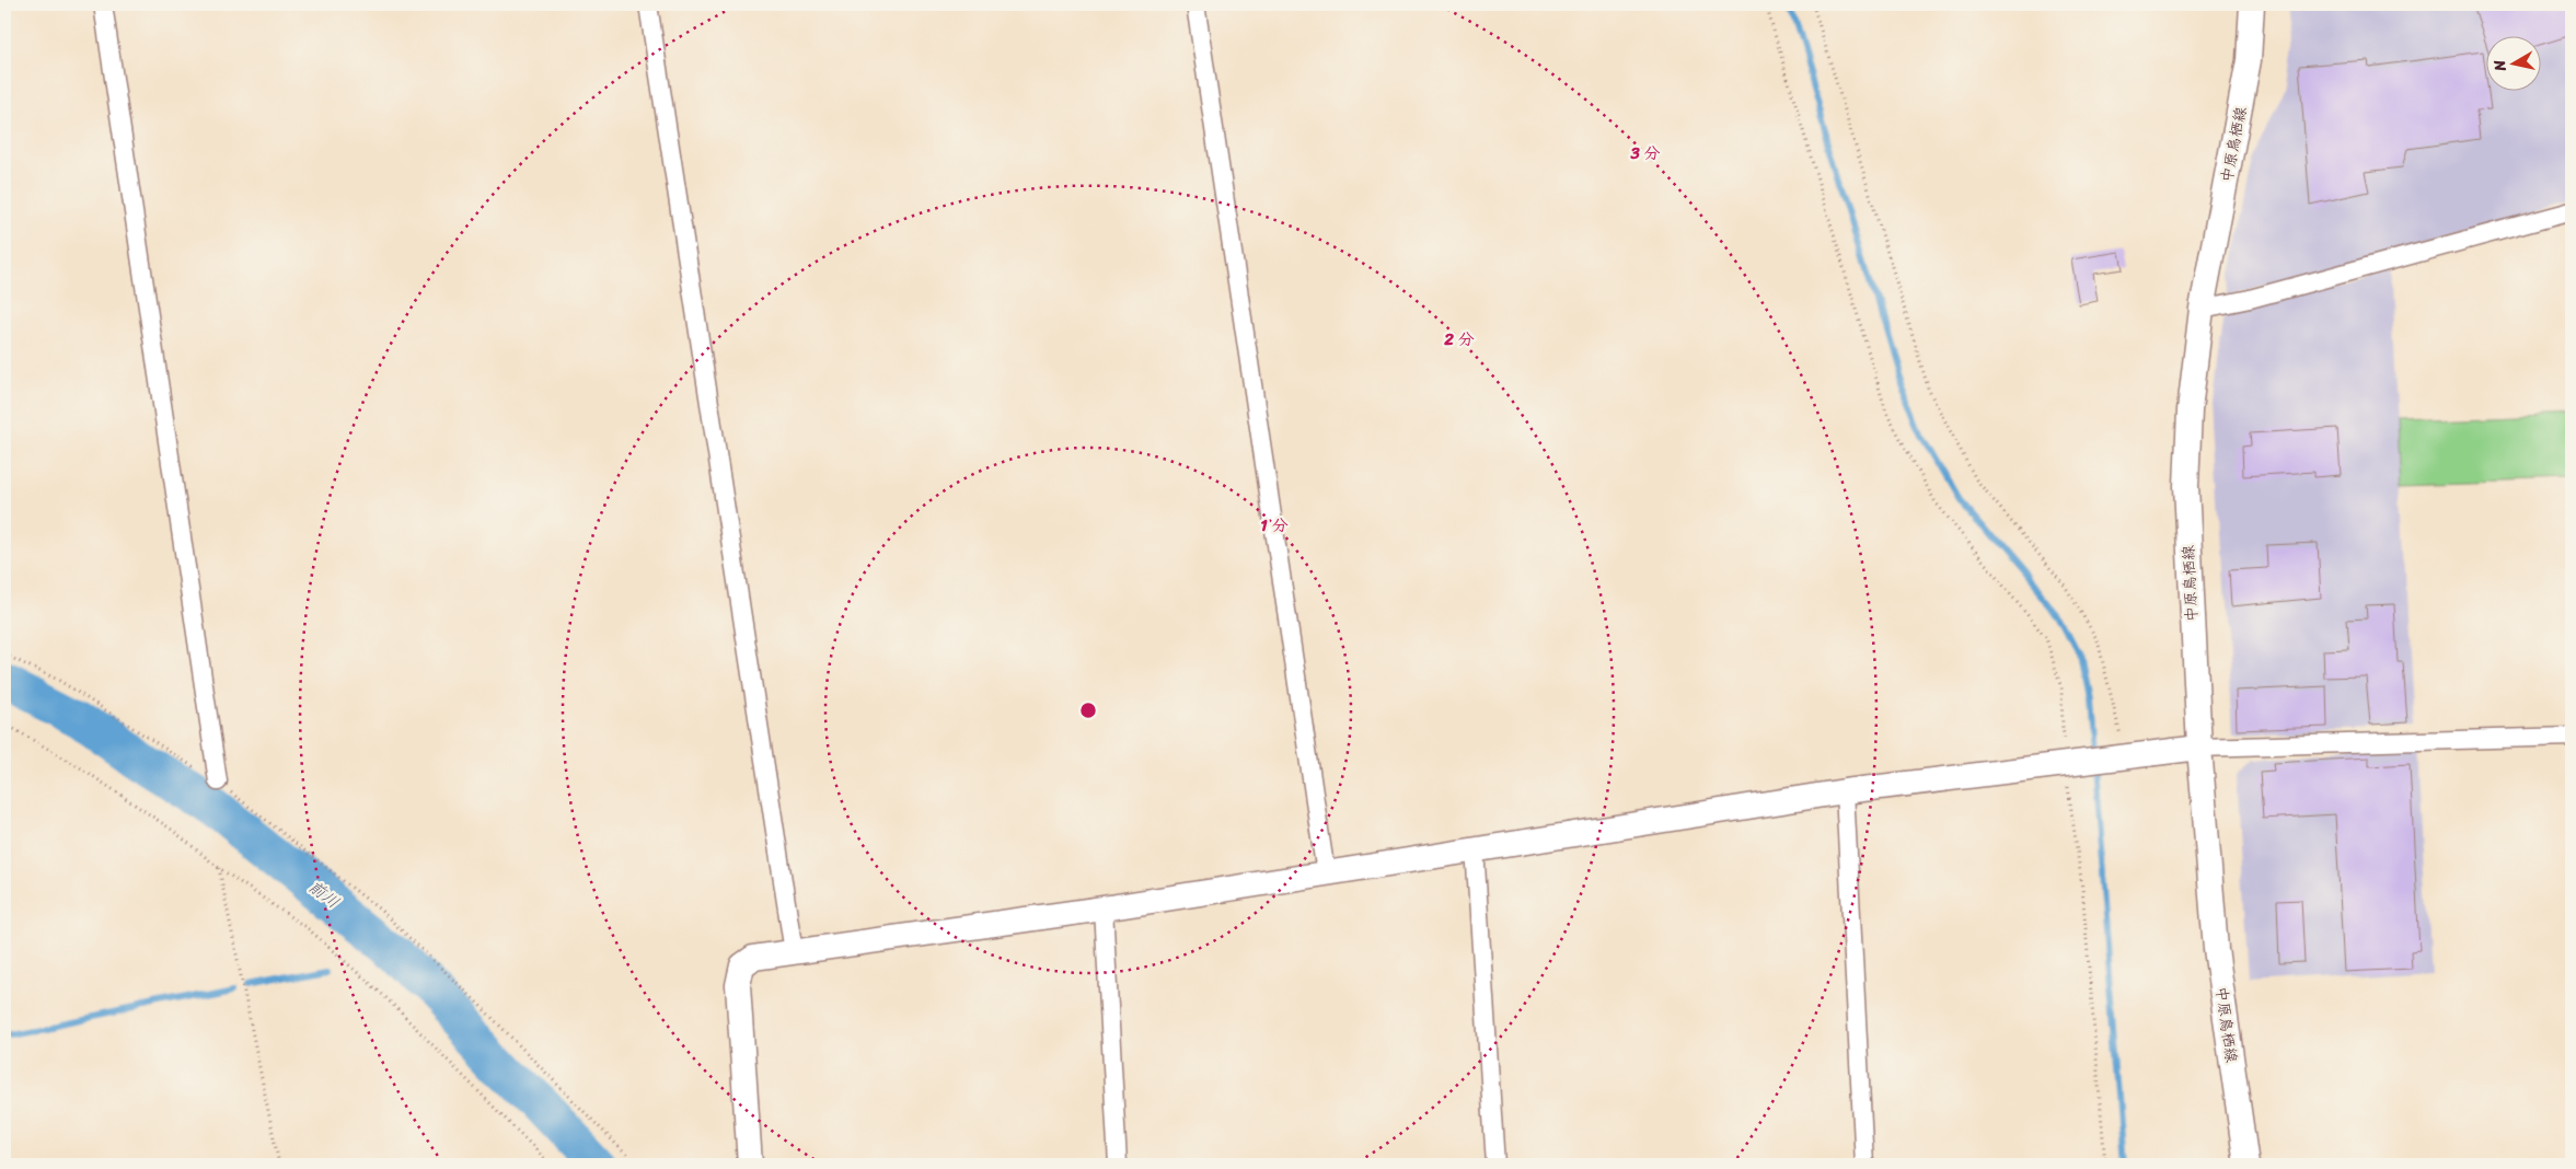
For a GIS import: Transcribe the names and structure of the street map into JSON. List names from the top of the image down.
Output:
{
  "streets": {
    "street": ["中原鳥栖線"]
  },
  "water": ["前川"],
  "north": "left",
  "rings": ["3 分", "2 分", "1 分"]
}
